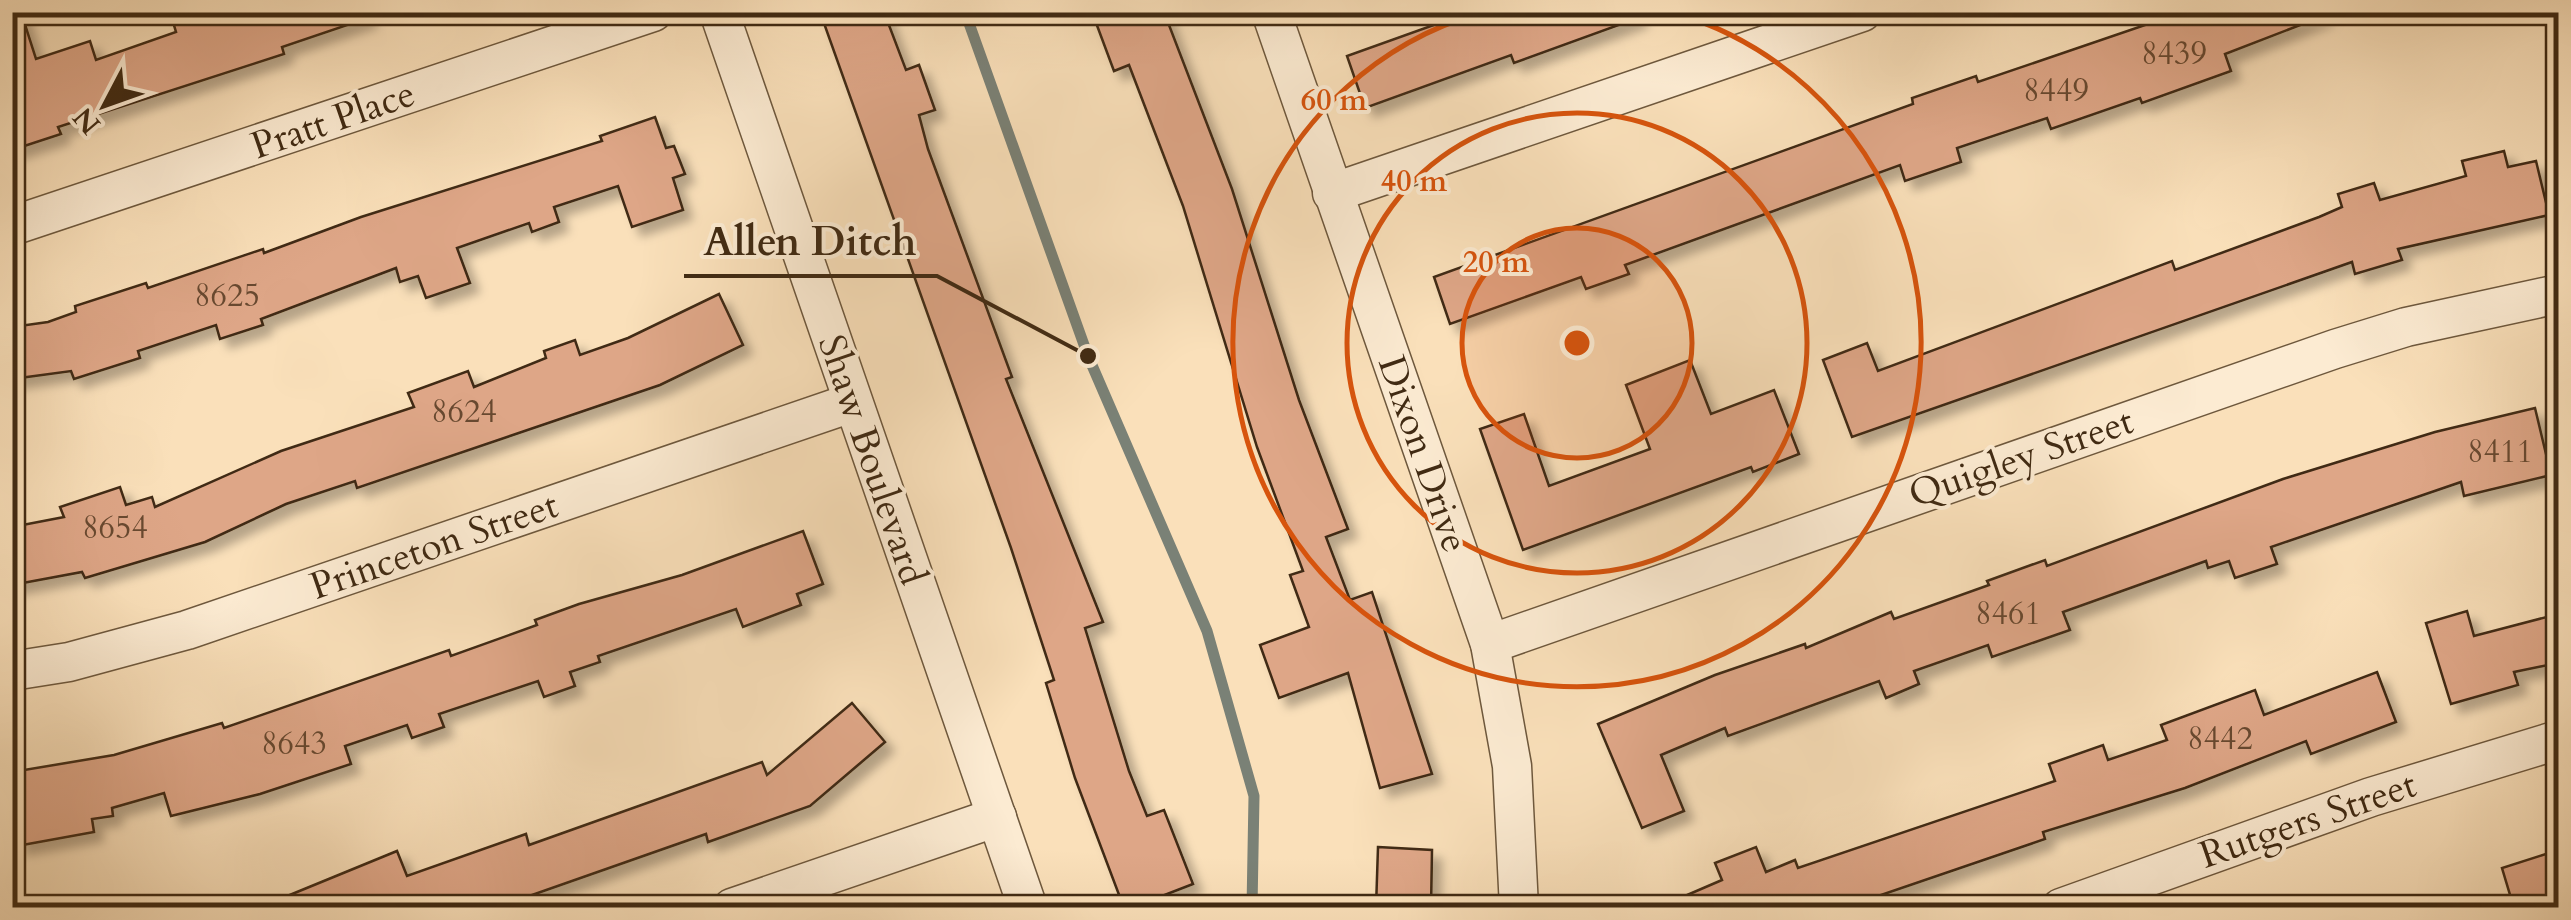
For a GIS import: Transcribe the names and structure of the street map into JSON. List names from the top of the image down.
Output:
{
  "streets": {
    "street": [
      "Pratt Place",
      "Dixon Drive",
      "Quigley Street",
      "Shaw Boulevard",
      "Princeton Street",
      "Rutgers Street"
    ]
  },
  "crossings": [
    ["Dixon Drive", "Quigley Street"],
    ["Shaw Boulevard", "Princeton Street"]
  ],
  "places": ["Allen Ditch"],
  "house_numbers": [
    "8439",
    "8449",
    "8625",
    "8624",
    "8411",
    "8654",
    "8461",
    "8442",
    "8643"
  ],
  "north": "bottom left",
  "rings": ["60 m", "40 m", "20 m"]
}
